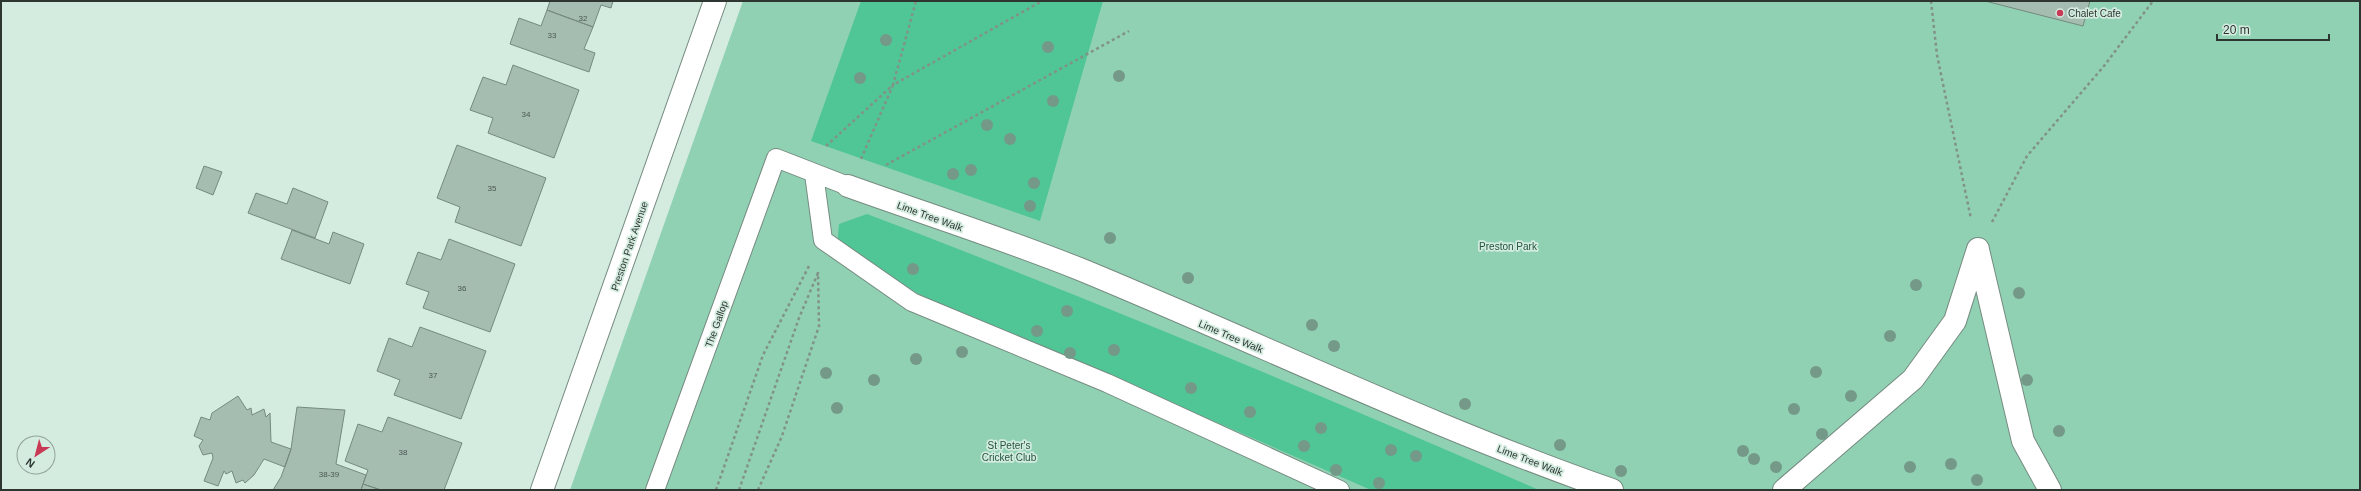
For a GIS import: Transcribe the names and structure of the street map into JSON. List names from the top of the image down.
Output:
{
  "streets": {
    "street": ["Lime Tree Walk", "Preston Park Avenue"],
    "lane": ["The Gallop"]
  },
  "parks": ["Preston Park", "St Peter's Cricket Club"],
  "places": ["Chalet Cafe"],
  "house_numbers": [
    "32",
    "33",
    "34",
    "35",
    "36",
    "37",
    "38",
    "38-39"
  ],
  "scale_bar": "20 m",
  "north": "bottom left"
}
